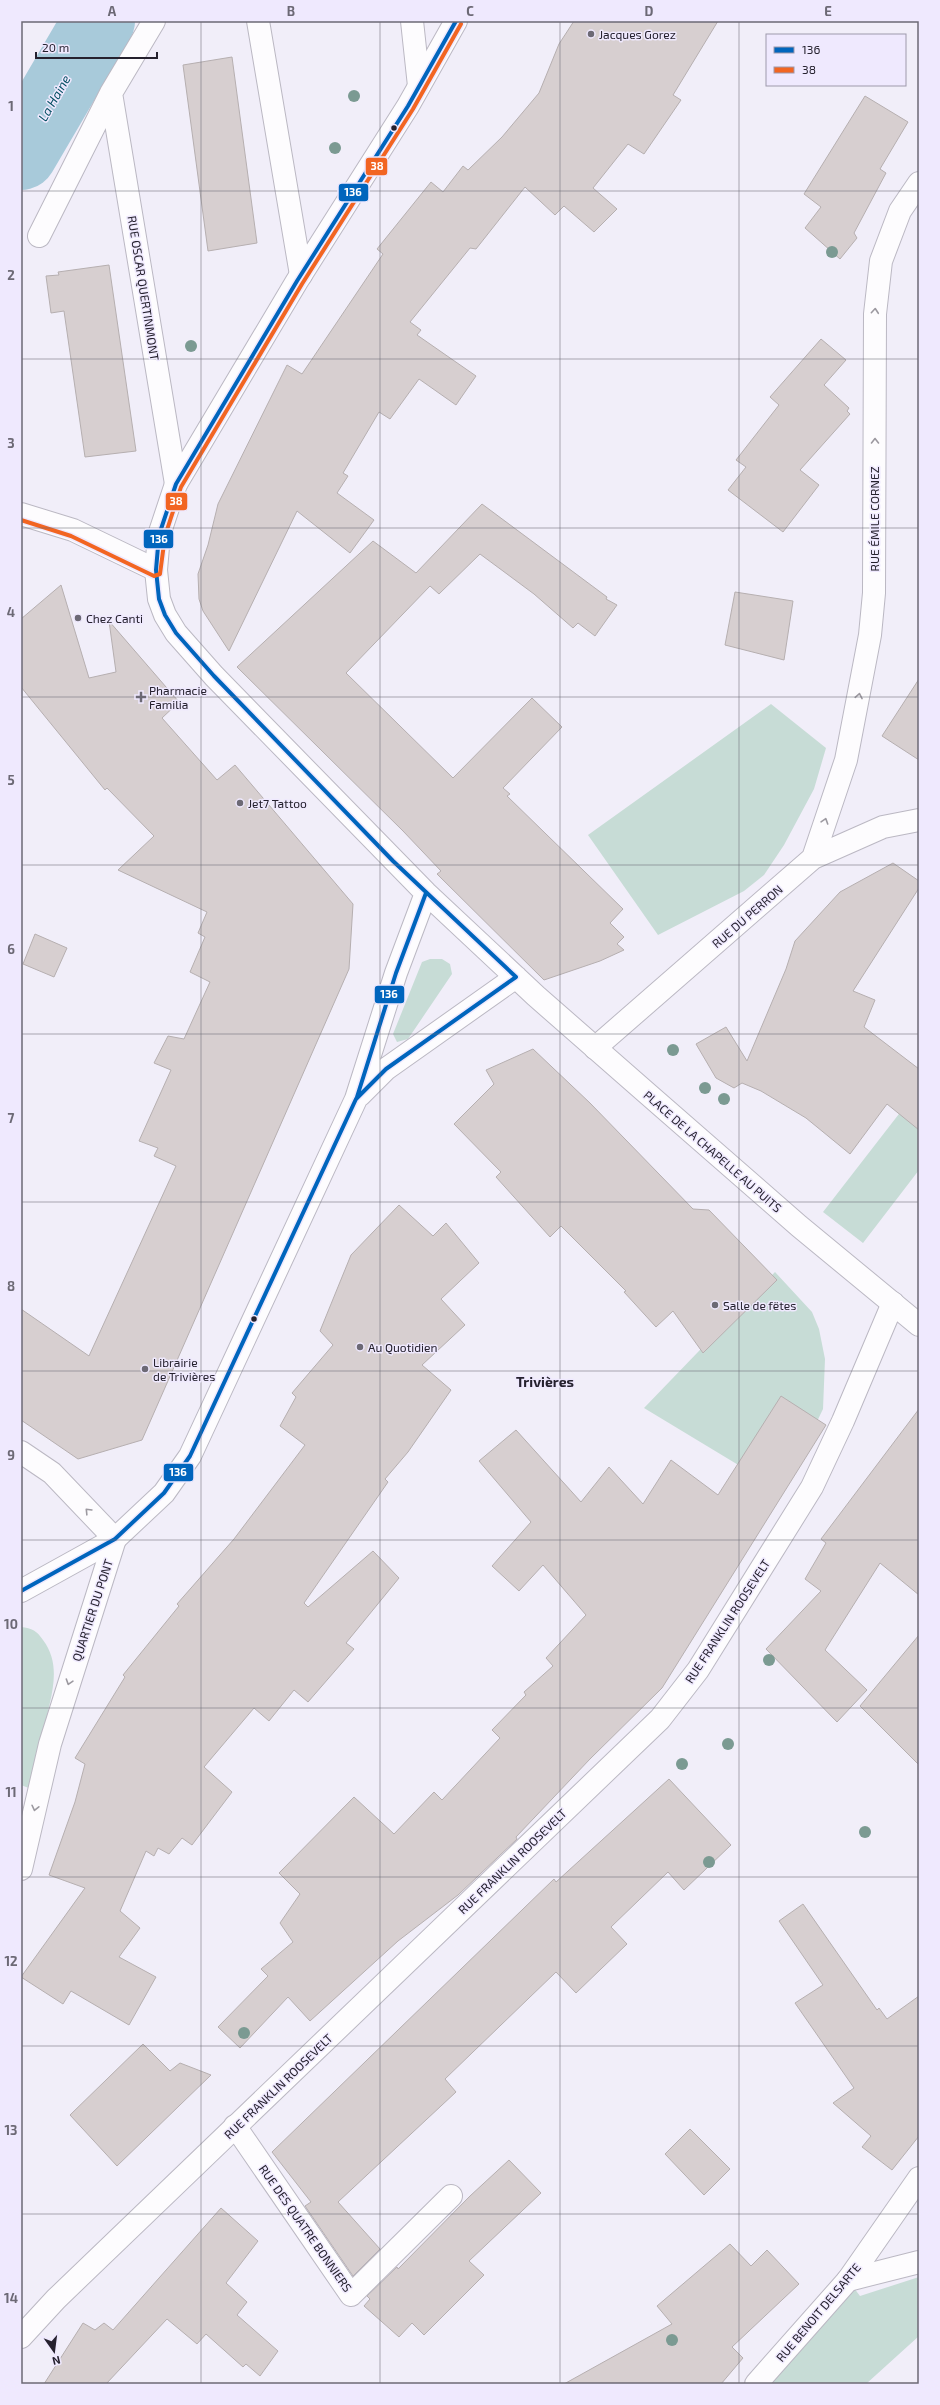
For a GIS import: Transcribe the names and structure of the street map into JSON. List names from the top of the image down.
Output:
{
  "streets": {
    "street": [
      "RUE OSCAR QUERTINMONT",
      "RUE ÉMILE CORNEZ",
      "RUE DU PERRON",
      "PLACE DE LA CHAPELLE AU PUITS",
      "QUARTIER DU PONT",
      "RUE FRANKLIN ROOSEVELT",
      "RUE DES QUATRE BONNIERS",
      "RUE BENOIT DELSARTE"
    ]
  },
  "crossings": [
    ["RUE OSCAR QUERTINMONT", "PLACE DE LA CHAPELLE AU PUITS"],
    ["RUE ÉMILE CORNEZ", "RUE DU PERRON"],
    ["RUE DU PERRON", "PLACE DE LA CHAPELLE AU PUITS"],
    ["PLACE DE LA CHAPELLE AU PUITS", "RUE FRANKLIN ROOSEVELT"],
    ["RUE FRANKLIN ROOSEVELT", "RUE DES QUATRE BONNIERS"]
  ],
  "one_way": ["RUE ÉMILE CORNEZ", "QUARTIER DU PONT"],
  "districts": ["Trivières"],
  "water": ["La Haine"],
  "places": {
    "other": [
      "Jacques Gorez",
      "Chez Canti",
      "Jet7 Tattoo",
      "Salle de fëtes",
      "Au Quotidien",
      "Librairie de Trivières"
    ],
    "health": ["Pharmacie Familia"]
  },
  "lines": ["transit line 136", "transit line 38"],
  "legend": ["136", "38"],
  "scale_bar": "20 m",
  "north": "bottom",
  "grid": {
    "columns": [
      "A",
      "B",
      "C",
      "D",
      "E"
    ],
    "rows": [
      "1",
      "2",
      "3",
      "4",
      "5",
      "6",
      "7",
      "8",
      "9",
      "10",
      "11",
      "12",
      "13",
      "14"
    ]
  }
}
